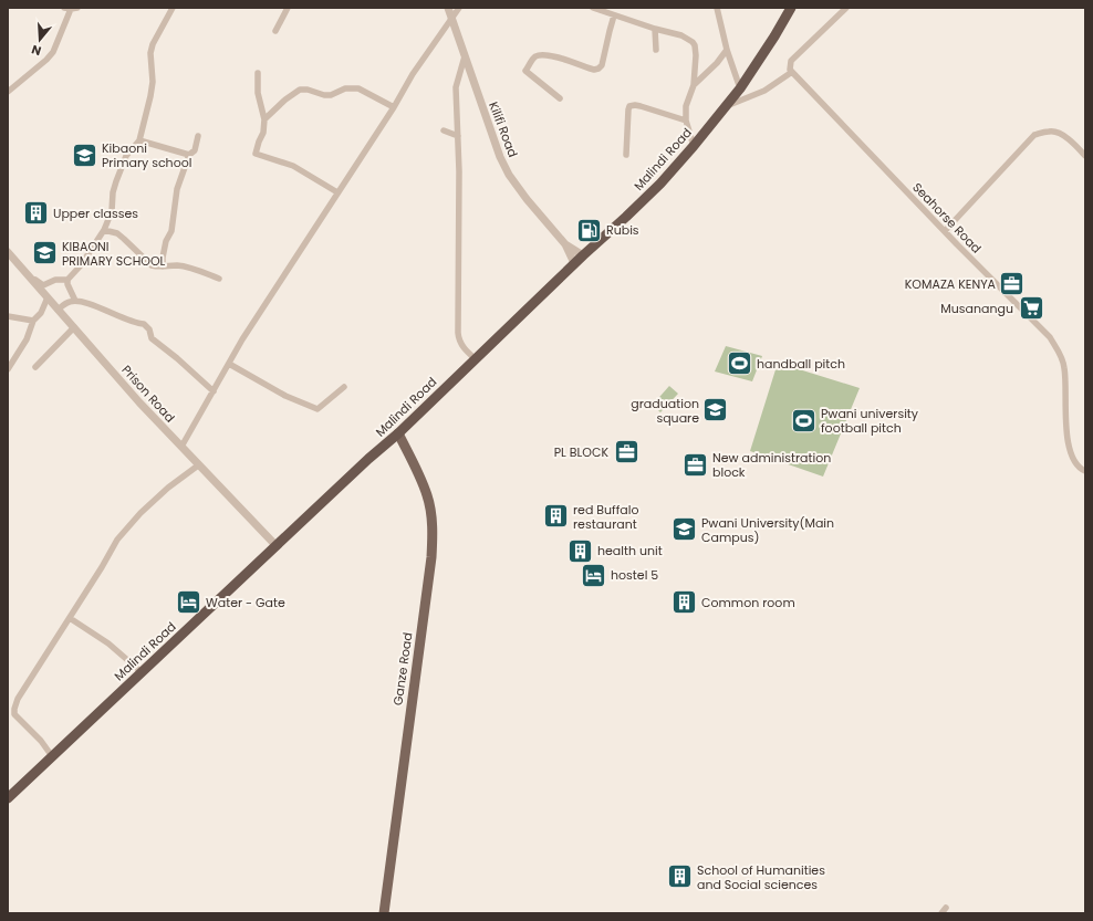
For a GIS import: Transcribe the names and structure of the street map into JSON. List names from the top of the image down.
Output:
{
  "streets": {
    "highway": ["Malindi Road"],
    "main road": ["Ganze Road"],
    "street": ["Kilifi Road", "Seahorse Road", "Prison Road"]
  },
  "crossings": [
    ["Kilifi Road", "Malindi Road"],
    ["Malindi Road", "Prison Road"],
    ["Malindi Road", "Ganze Road"]
  ],
  "places": {
    "school or university": [
      "Kibaoni Primary school",
      "KIBAONI PRIMARY SCHOOL",
      "graduation square",
      "Pwani University(Main Campus)"
    ],
    "building": [
      "Upper classes",
      "red Buffalo restaurant",
      "health unit",
      "Common room",
      "School of Humanities and Social sciences"
    ],
    "fuel station": ["Rubis"],
    "office": ["KOMAZA KENYA", "PL BLOCK", "New administration block"],
    "supermarket": ["Musanangu"],
    "sports": ["handball pitch", "Pwani university football pitch"],
    "hotel": ["hostel 5", "Water - Gate"]
  },
  "north": "bottom"
}
